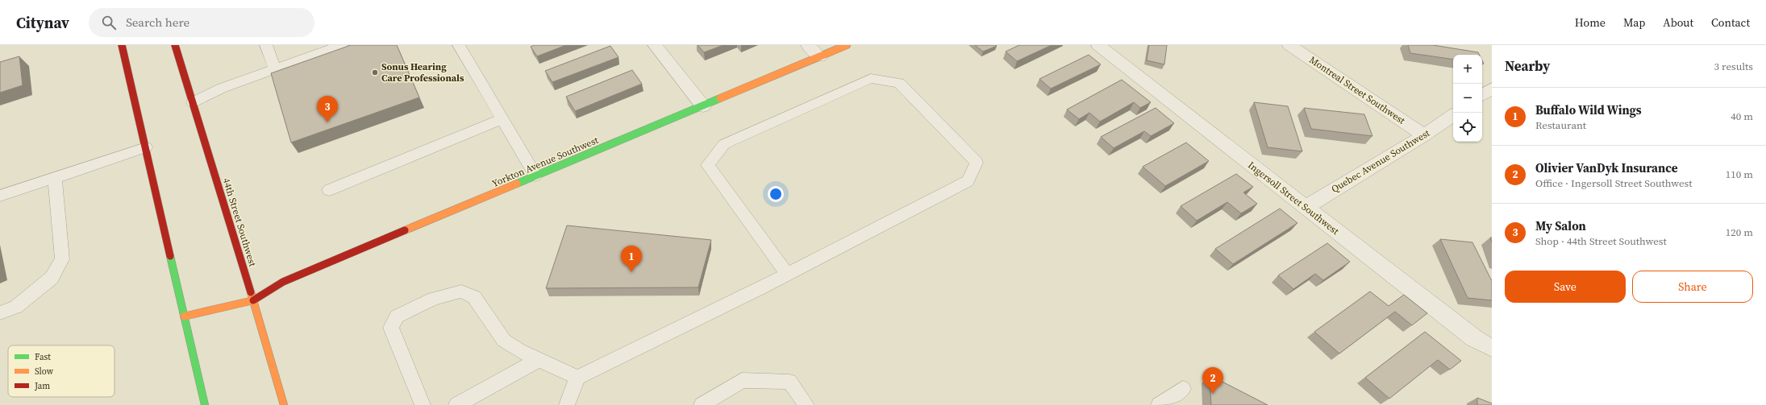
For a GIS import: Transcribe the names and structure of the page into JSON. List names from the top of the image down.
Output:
{
  "streets": {
    "main road": ["Yorkton Avenue Southwest", "44th Street Southwest"],
    "street": ["Montreal Street Southwest", "Quebec Avenue Southwest", "Ingersoll Street Southwest"]
  },
  "crossings": [
    ["Montreal Street Southwest", "Quebec Avenue Southwest"],
    ["Quebec Avenue Southwest", "Ingersoll Street Southwest"],
    ["Yorkton Avenue Southwest", "44th Street Southwest"]
  ],
  "places": ["Sonus Hearing Care Professionals"],
  "legend": ["Fast", "Slow", "Jam"],
  "page": {
    "header": "Citynav",
    "search": "Search here",
    "nav": [
      "Home",
      "Map",
      "About",
      "Contact"
    ],
    "heading": ["Nearby", "3 results"],
    "map_buttons": ["+", "−"],
    "list": [
      {
        "mark": "1",
        "name": "Buffalo Wild Wings",
        "note": "Restaurant",
        "value": "40 m"
      },
      {
        "mark": "2",
        "name": "Olivier VanDyk Insurance",
        "note": "Office · Ingersoll Street Southwest",
        "value": "110 m"
      },
      {
        "mark": "3",
        "name": "My Salon",
        "note": "Shop · 44th Street Southwest",
        "value": "120 m"
      }
    ],
    "pins": ["3", "1", "2"],
    "buttons": ["Save", "Share"]
  }
}
